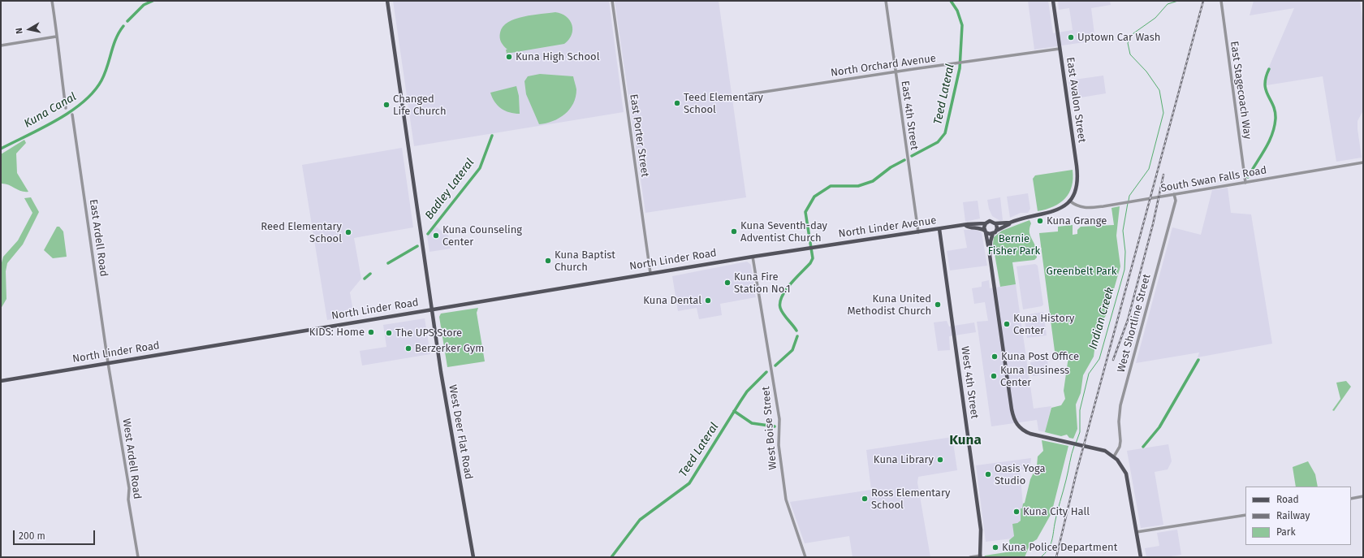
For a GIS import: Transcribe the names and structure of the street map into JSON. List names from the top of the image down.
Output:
{
  "streets": {
    "main road": [
      "East Avalon Street",
      "North Linder Avenue",
      "North Linder Road",
      "West 4th Street",
      "West Deer Flat Road"
    ],
    "street": [
      "North Orchard Avenue",
      "East Stagecoach Way",
      "East 4th Street",
      "East Porter Street",
      "South Swan Falls Road",
      "East Ardell Road",
      "West Shortline Street",
      "West Boise Street",
      "West Ardell Road"
    ]
  },
  "crossings": [
    ["North Orchard Avenue", "East Avalon Street"],
    ["North Orchard Avenue", "East 4th Street"],
    ["East Stagecoach Way", "South Swan Falls Road"],
    ["East Avalon Street", "South Swan Falls Road"],
    ["East 4th Street", "North Linder Avenue"],
    ["East Porter Street", "North Linder Road"],
    ["South Swan Falls Road", "West Shortline Street"],
    ["North Linder Avenue", "North Linder Road"],
    ["North Linder Avenue", "West 4th Street"],
    ["North Linder Avenue", "West Boise Street"],
    ["East Ardell Road", "North Linder Road"],
    ["East Ardell Road", "West Ardell Road"],
    ["North Linder Road", "West Boise Street"],
    ["North Linder Road", "West Deer Flat Road"],
    ["North Linder Road", "West Ardell Road"]
  ],
  "districts": ["Kuna"],
  "water": [
    "Teed Lateral",
    "Kuna Canal",
    "Badley Lateral",
    "Indian Creek"
  ],
  "parks": ["Bernie Fisher Park", "Greenbelt Park"],
  "places": [
    "Uptown Car Wash",
    "Kuna High School",
    "Teed Elementary School",
    "Changed Life Church",
    "Kuna Grange",
    "Kuna Seventh-day Adventist Church",
    "Reed Elementary School",
    "Kuna Counseling Center",
    "Kuna Baptist Church",
    "Kuna Fire Station No.1",
    "Kuna Dental",
    "Kuna United Methodist Church",
    "Kuna History Center",
    "KIDS: Home",
    "The UPS Store",
    "Berzerker Gym",
    "Kuna Post Office",
    "Kuna Business Center",
    "Kuna Library",
    "Oasis Yoga Studio",
    "Ross Elementary School",
    "Kuna City Hall",
    "Kuna Police Department"
  ],
  "legend": ["Road", "Railway", "Park"],
  "scale_bar": "200 m",
  "north": "left"
}
